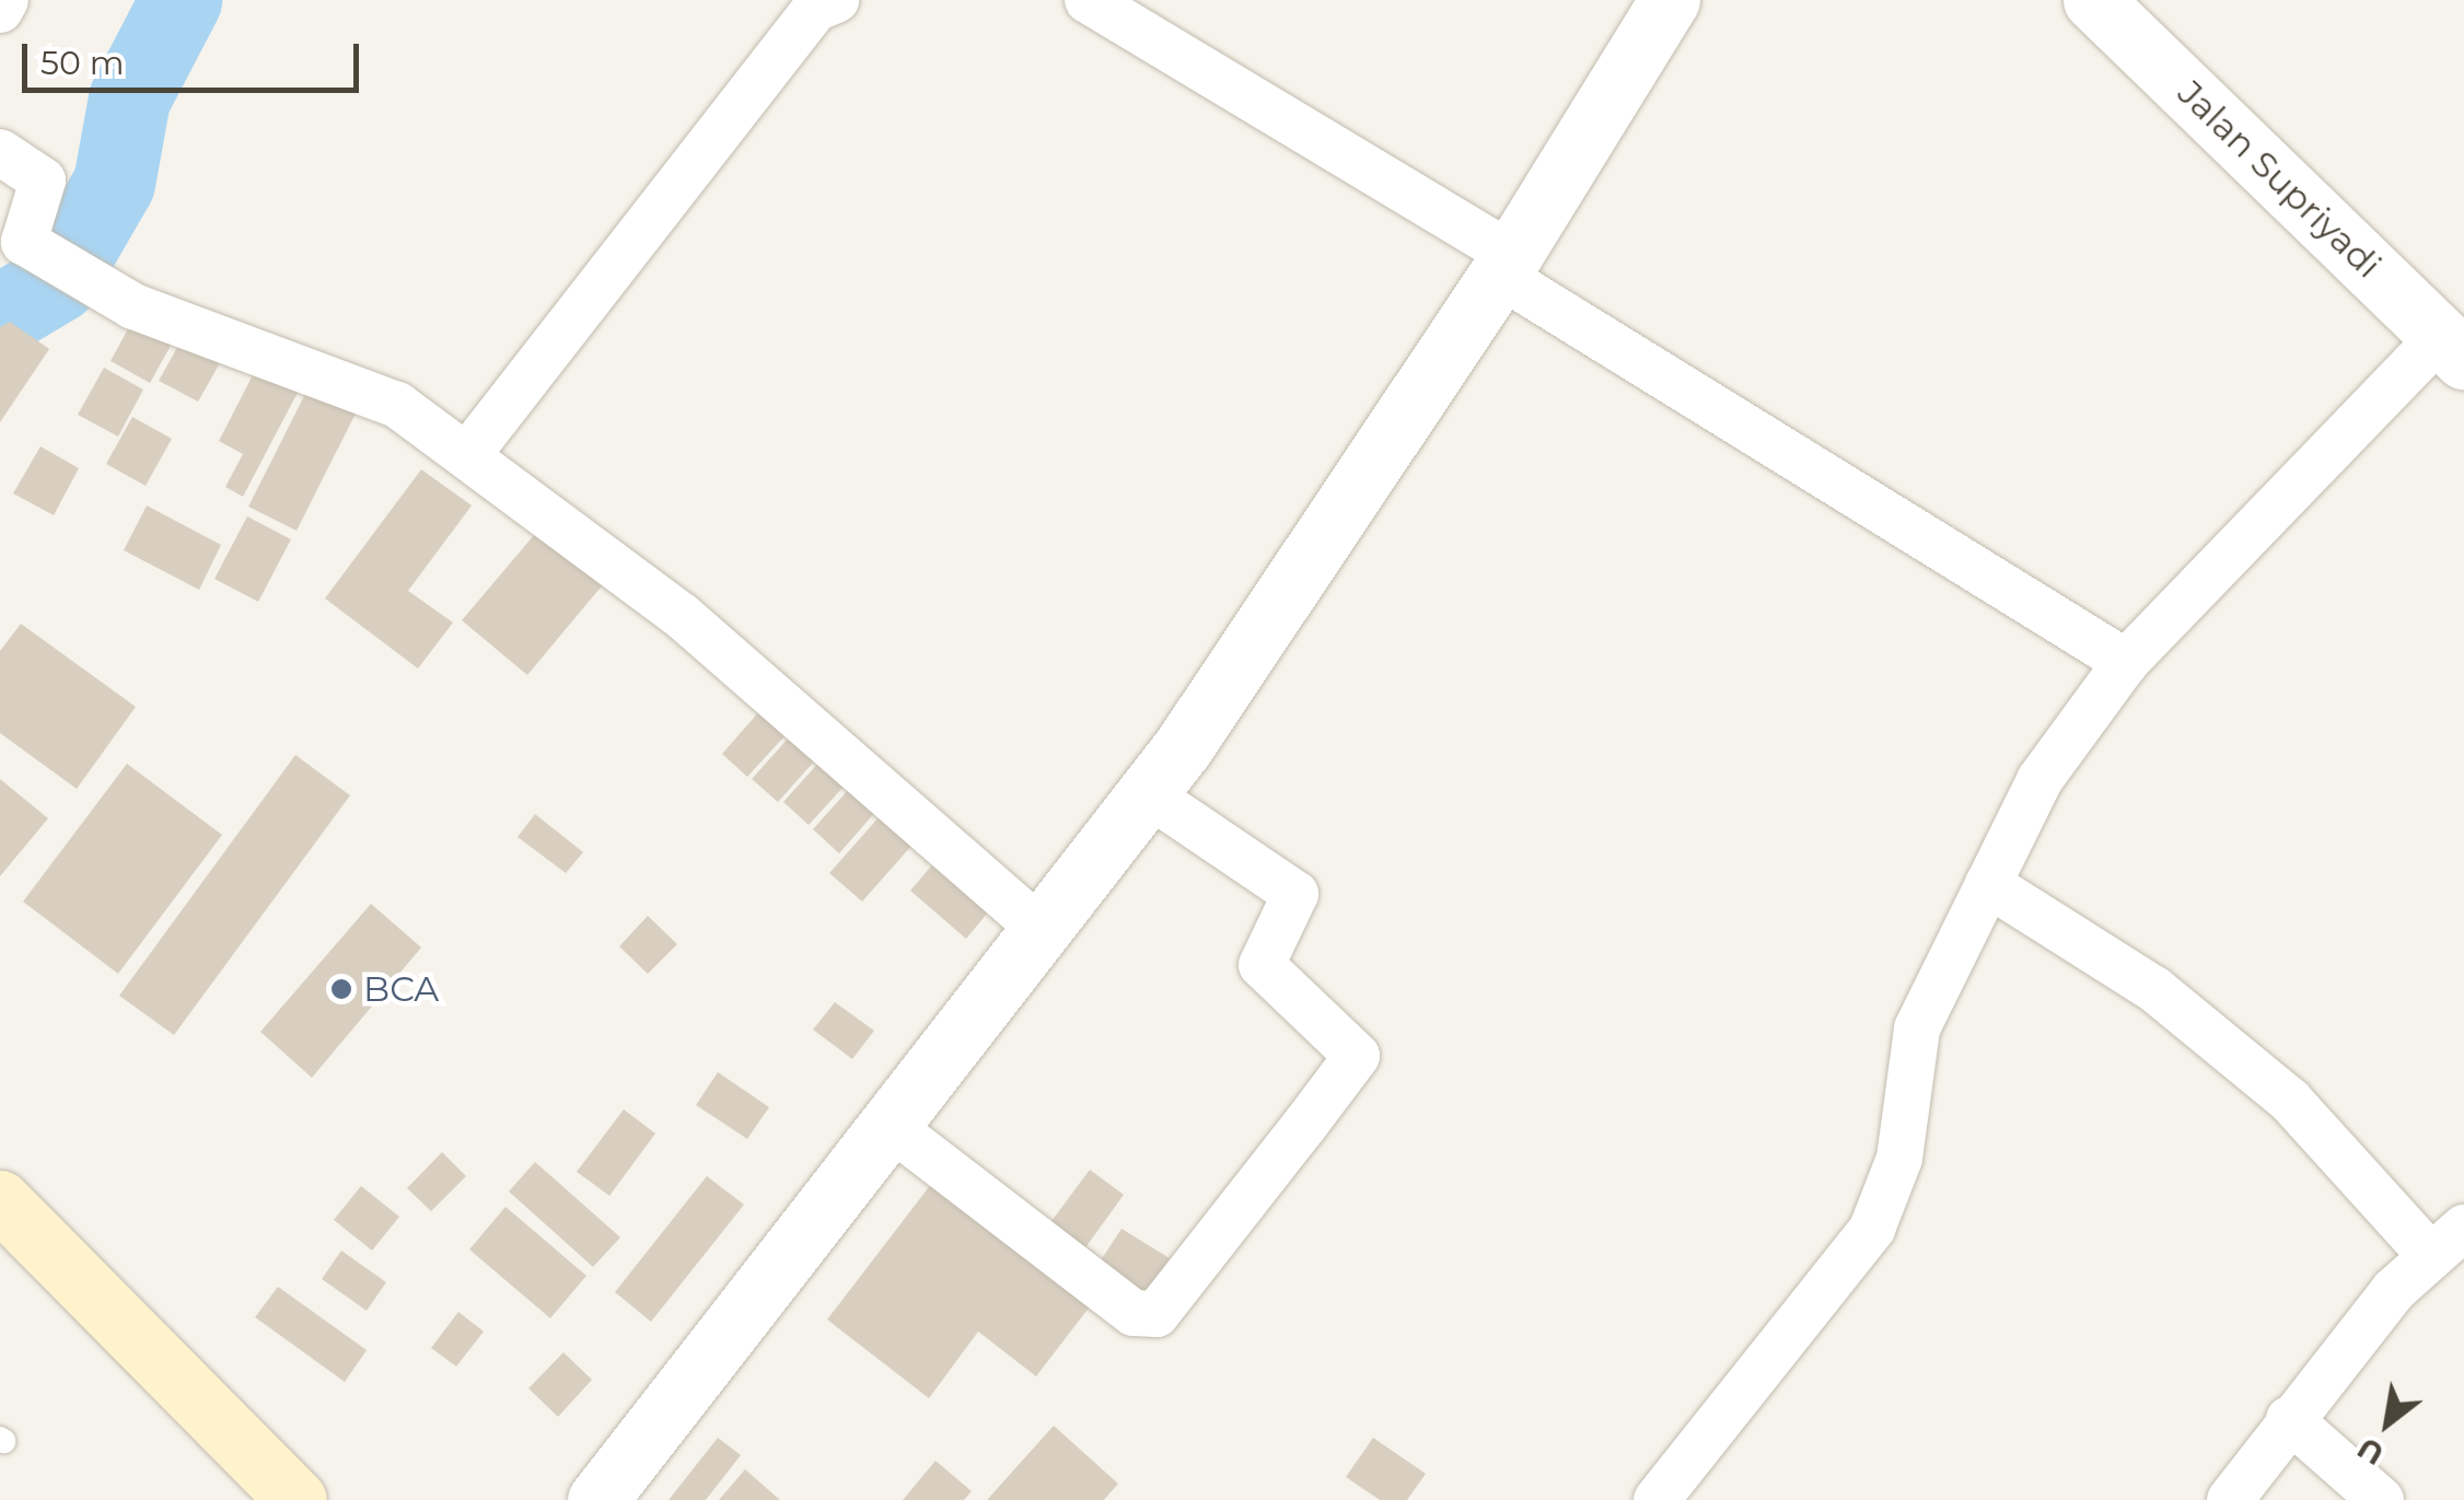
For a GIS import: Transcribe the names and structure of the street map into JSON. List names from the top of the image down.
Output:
{
  "streets": {
    "street": ["Jalan Supriyadi"]
  },
  "places": ["BCA"],
  "scale_bar": "50 m",
  "north": "bottom left"
}
